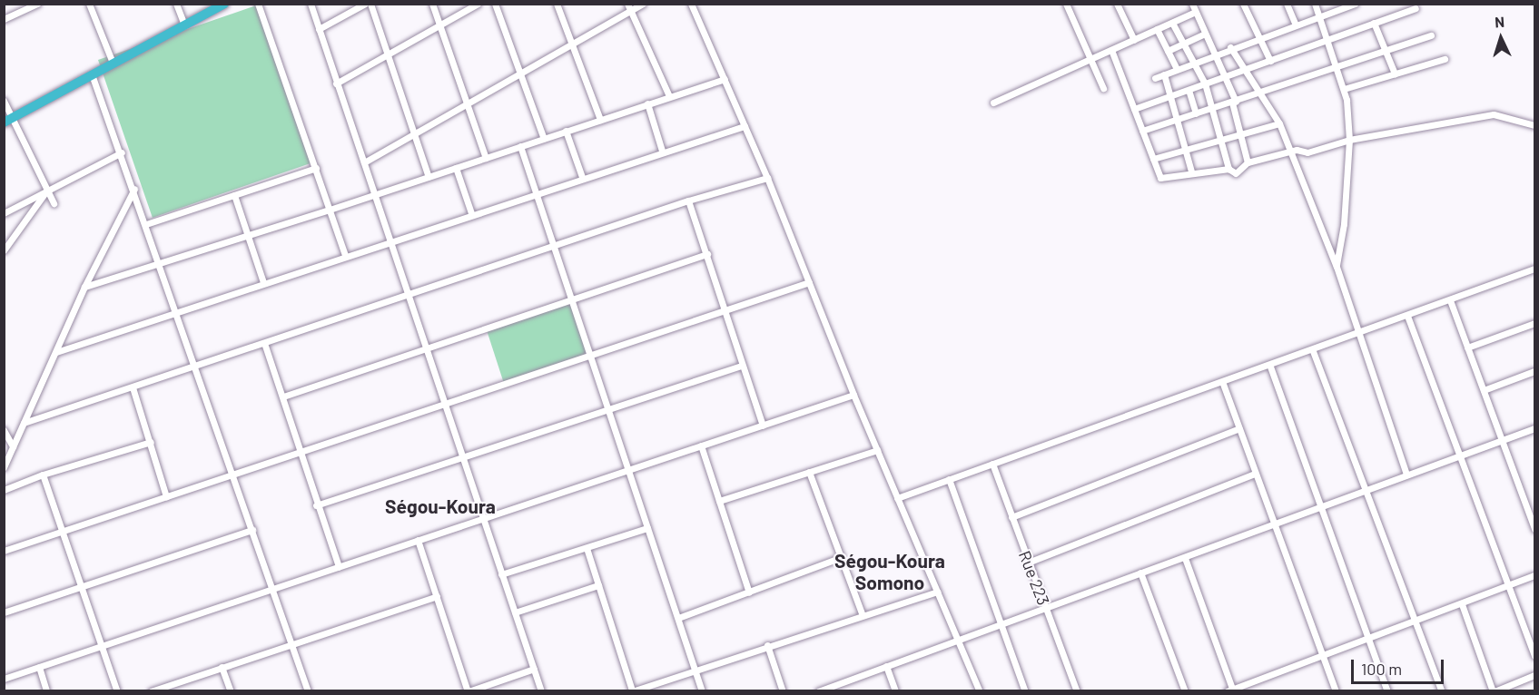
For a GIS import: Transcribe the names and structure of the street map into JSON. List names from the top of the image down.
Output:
{
  "streets": {
    "street": ["Rue 223"]
  },
  "districts": ["Ségou-Koura", "Ségou-Koura Somono"],
  "scale_bar": "100 m",
  "north": "top"
}
